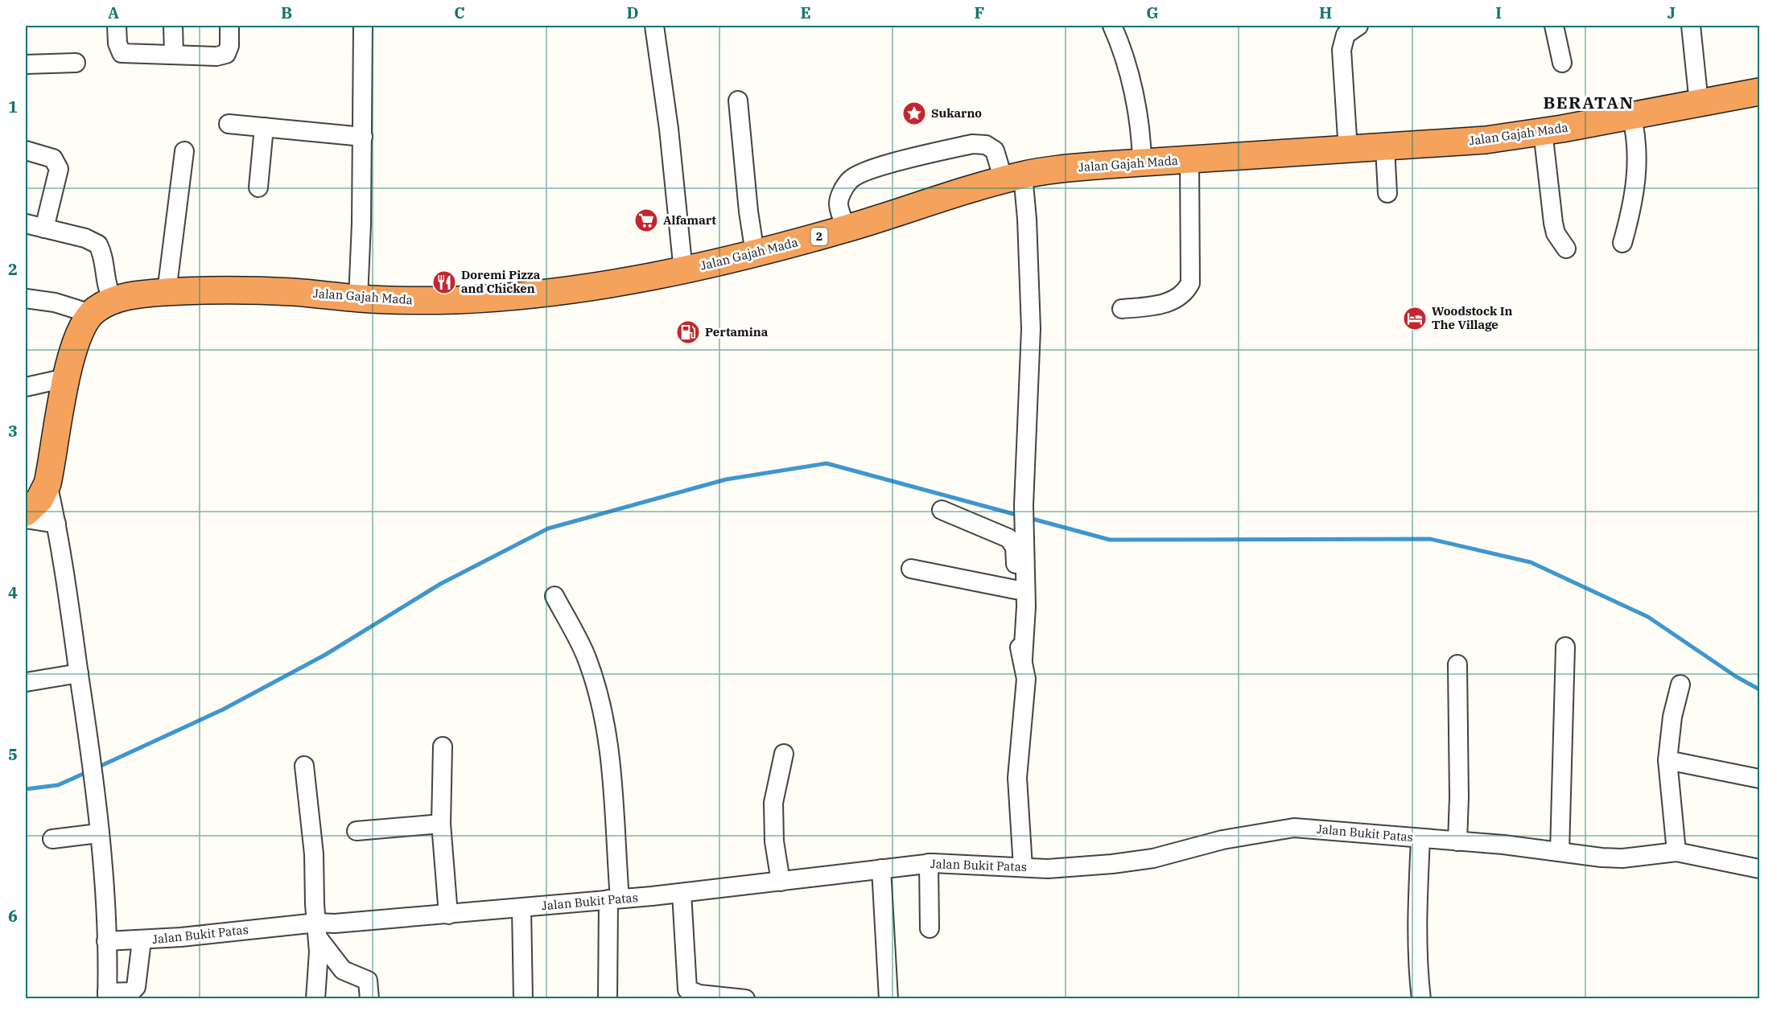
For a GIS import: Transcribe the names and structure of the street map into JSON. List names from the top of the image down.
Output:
{
  "streets": {
    "highway": ["Jalan Gajah Mada", "2"],
    "street": ["Jalan Bukit Patas"]
  },
  "districts": ["BERATAN"],
  "places": {
    "place": ["Sukarno"],
    "supermarket": ["Alfamart"],
    "restaurant": ["Doremi Pizza and Chicken"],
    "hotel": ["Woodstock In The Village"],
    "fuel station": ["Pertamina"]
  },
  "grid": {
    "columns": [
      "A",
      "B",
      "C",
      "D",
      "E",
      "F",
      "G",
      "H",
      "I",
      "J"
    ],
    "rows": [
      "1",
      "2",
      "3",
      "4",
      "5",
      "6"
    ]
  }
}
